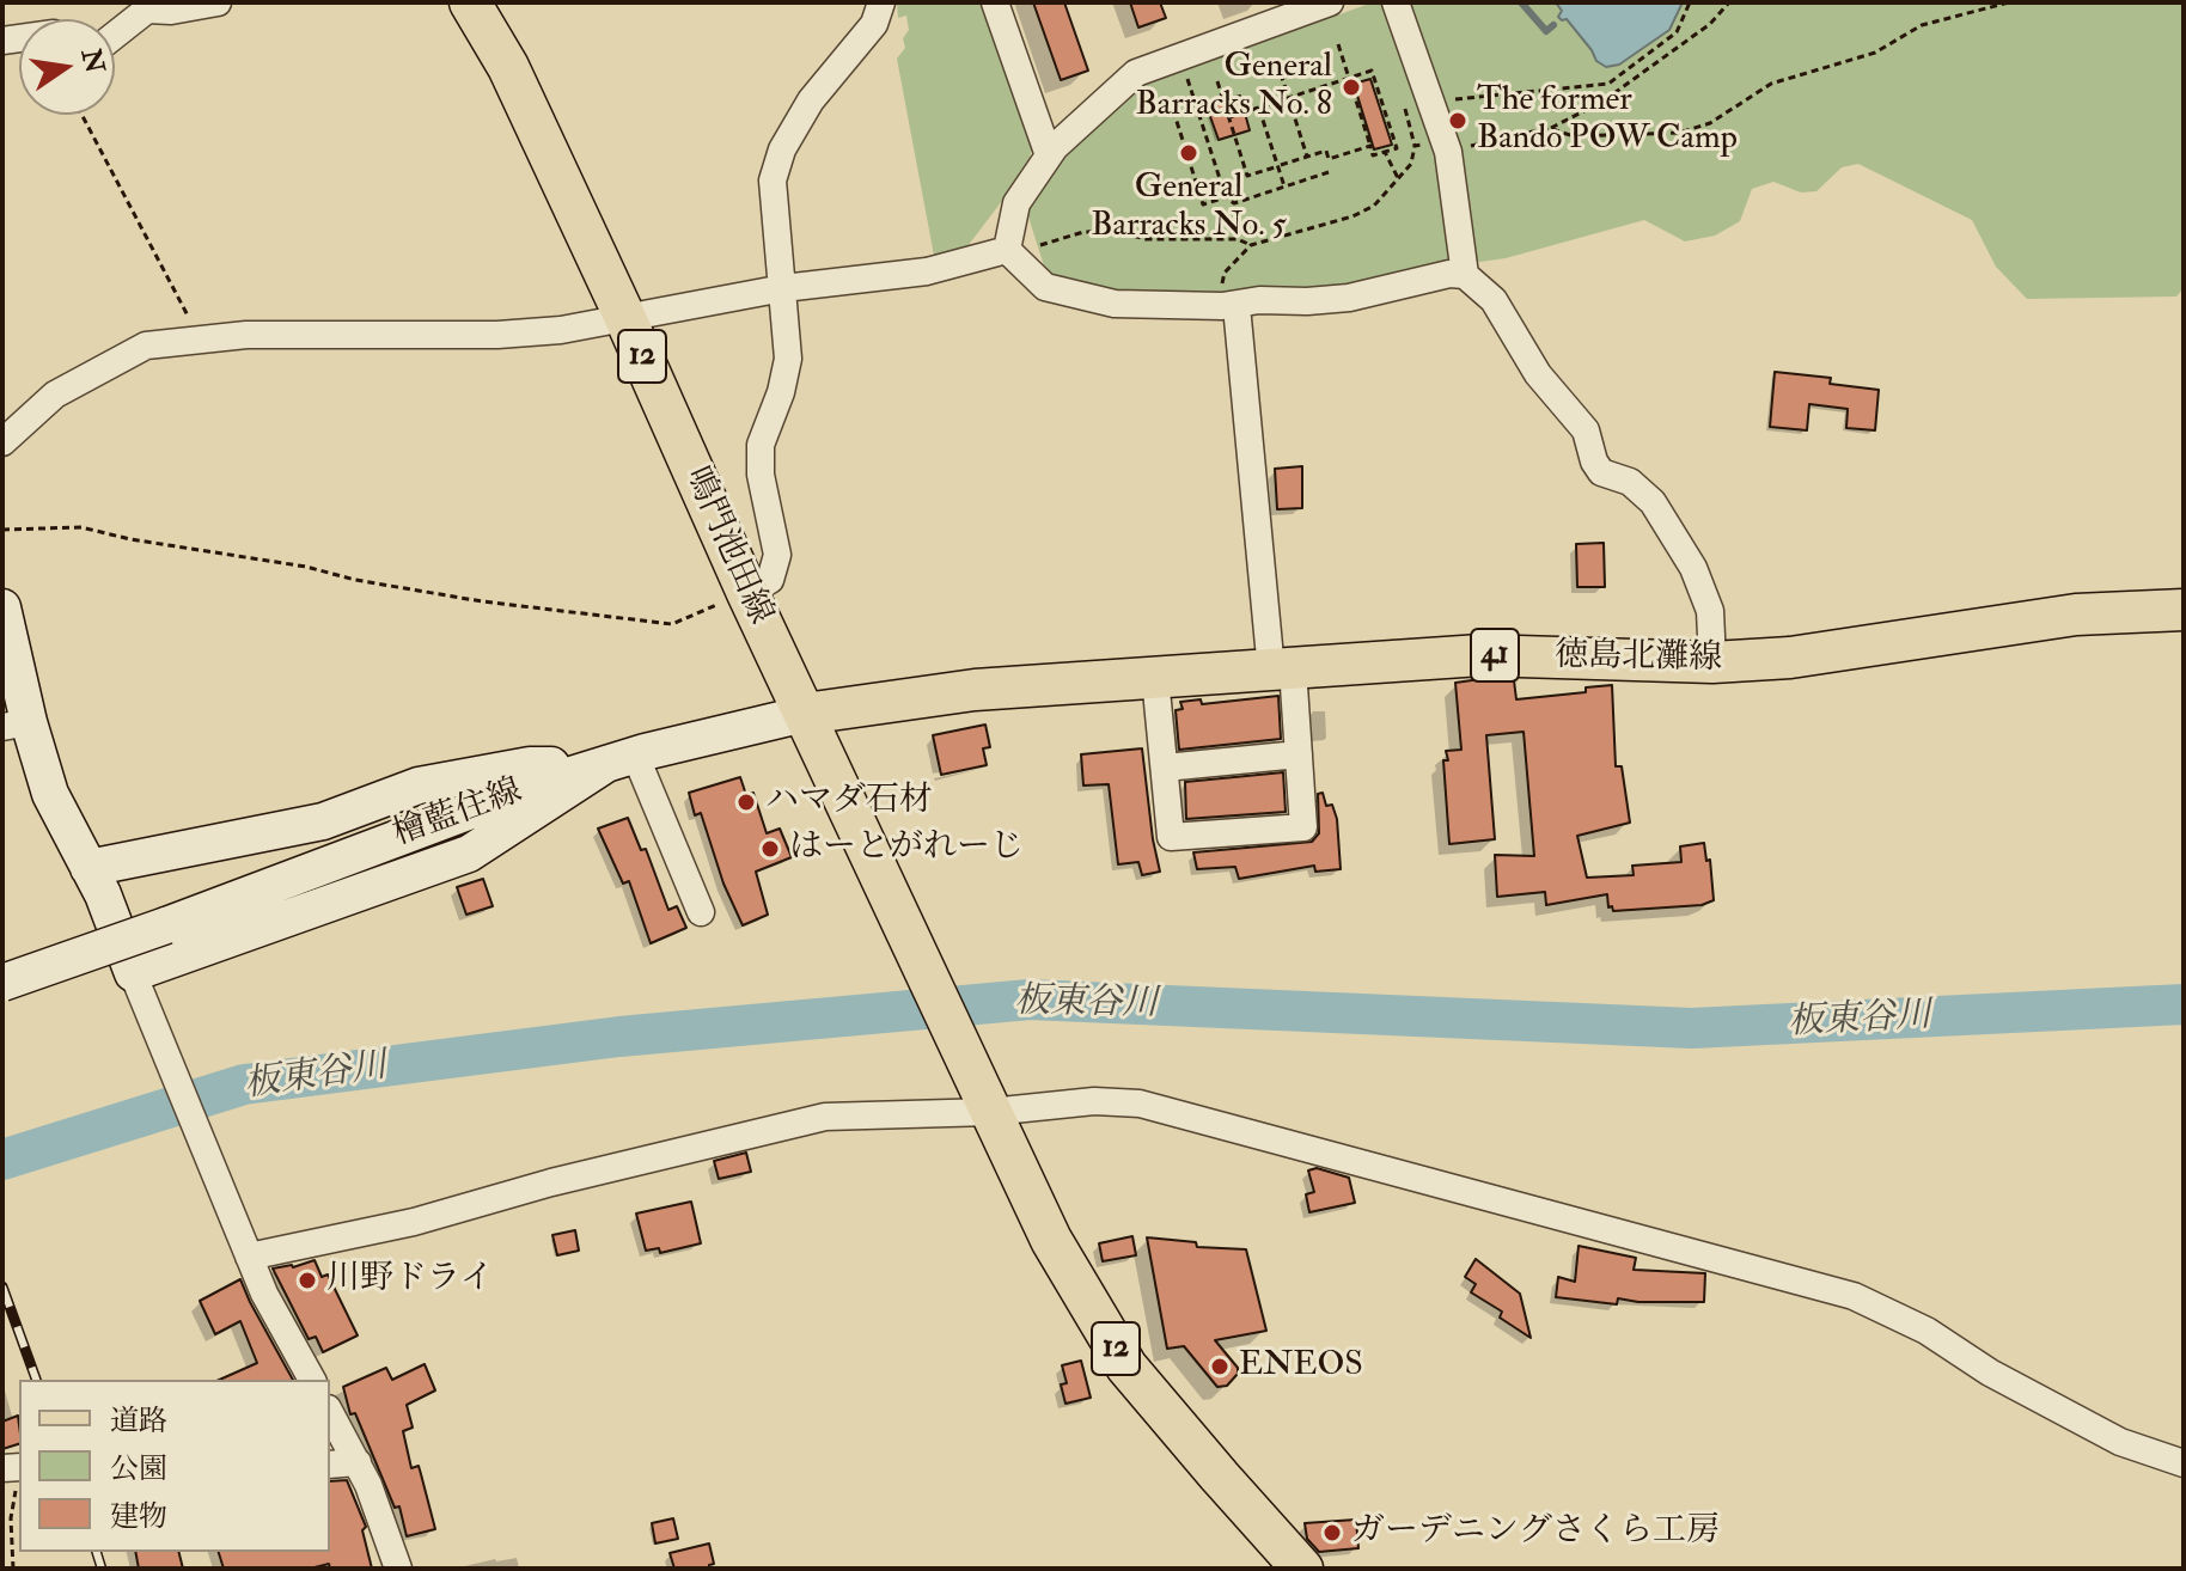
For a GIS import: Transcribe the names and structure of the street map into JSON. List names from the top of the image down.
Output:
{
  "streets": {
    "main road": [
      "12",
      "鳴門池田線",
      "41",
      "徳島北灘線",
      "檜藍住線"
    ]
  },
  "crossings": [
    ["12", "鳴門池田線"],
    ["鳴門池田線", "徳島北灘線"],
    ["鳴門池田線", "檜藍住線"],
    ["徳島北灘線", "檜藍住線"]
  ],
  "water": ["板東谷川"],
  "places": [
    "General Barracks No. 8",
    "The former Bando POW Camp",
    "General Barracks No. 5",
    "ハマダ石材",
    "はーとがれーじ",
    "川野ドライ",
    "ENEOS",
    "ガーデニングさくら工房"
  ],
  "legend": ["道路", "公園", "建物"],
  "north": "right"
}
